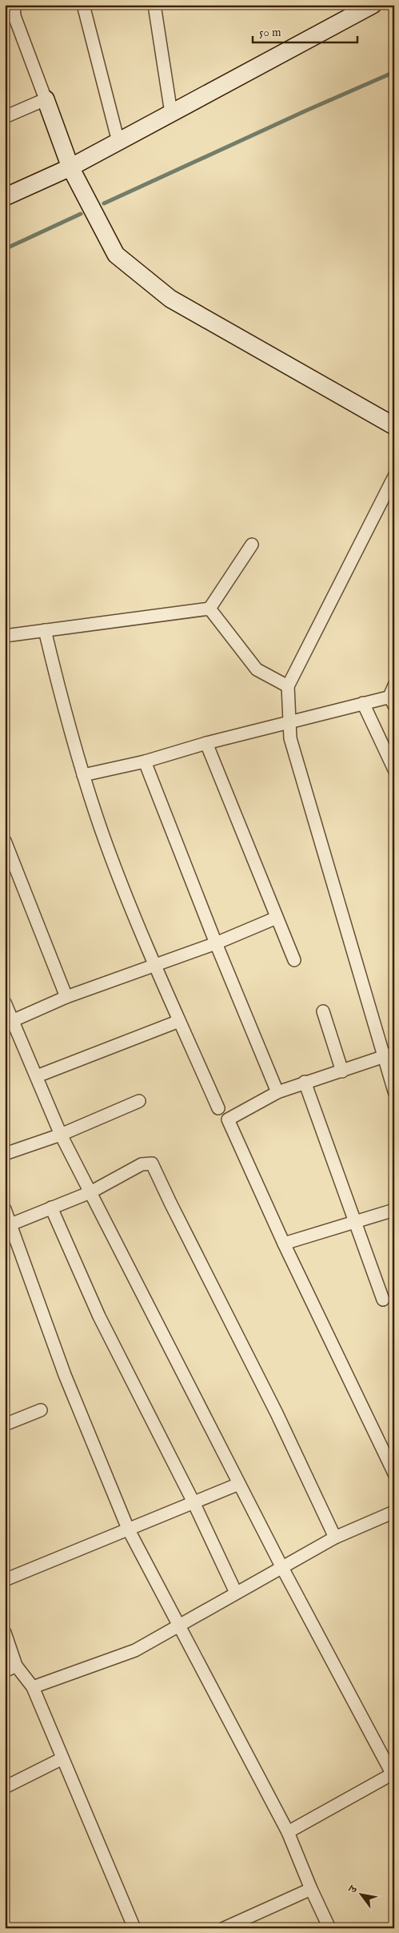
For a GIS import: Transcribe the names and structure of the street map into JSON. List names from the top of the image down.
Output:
{
  "scale_bar": "50 m",
  "north": "top left"
}
